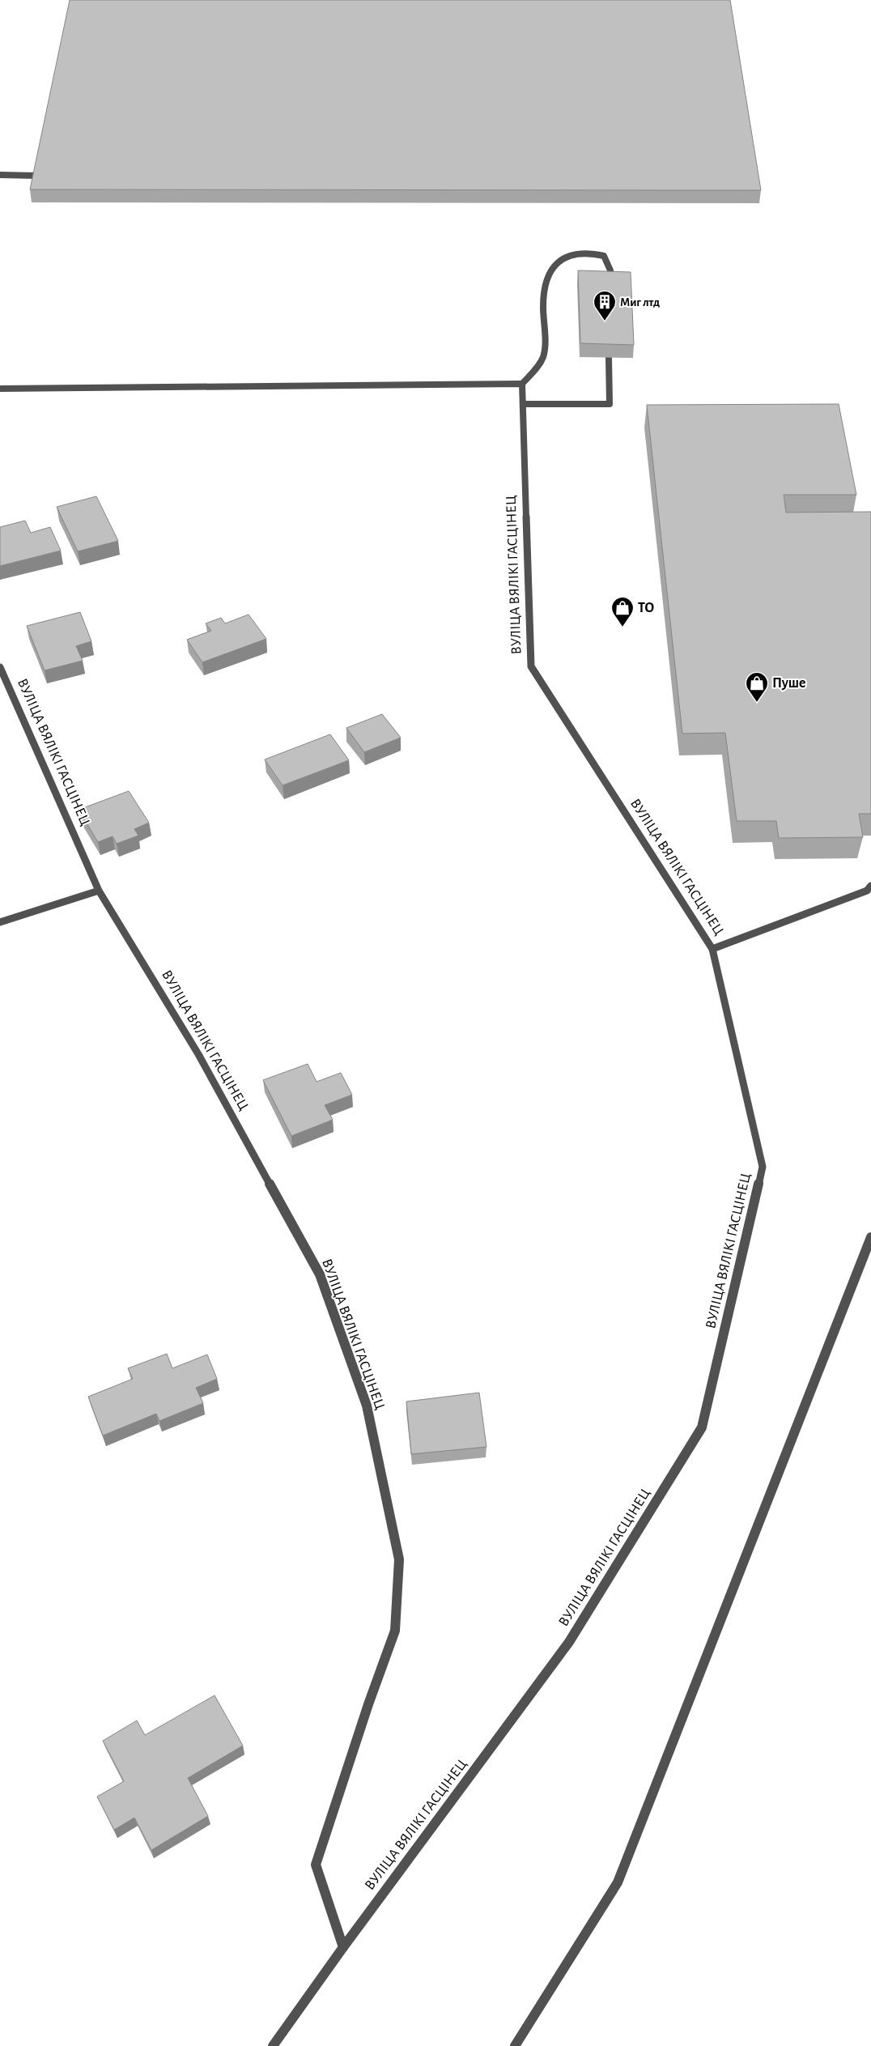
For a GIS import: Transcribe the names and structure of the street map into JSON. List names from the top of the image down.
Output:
{
  "streets": {
    "street": ["ВУЛІЦА ВЯЛІКІ ГАСЦІНЕЦ"]
  },
  "places": {
    "building": ["Миг лтд"],
    "shop": ["ТО", "Пуше"]
  }
}
